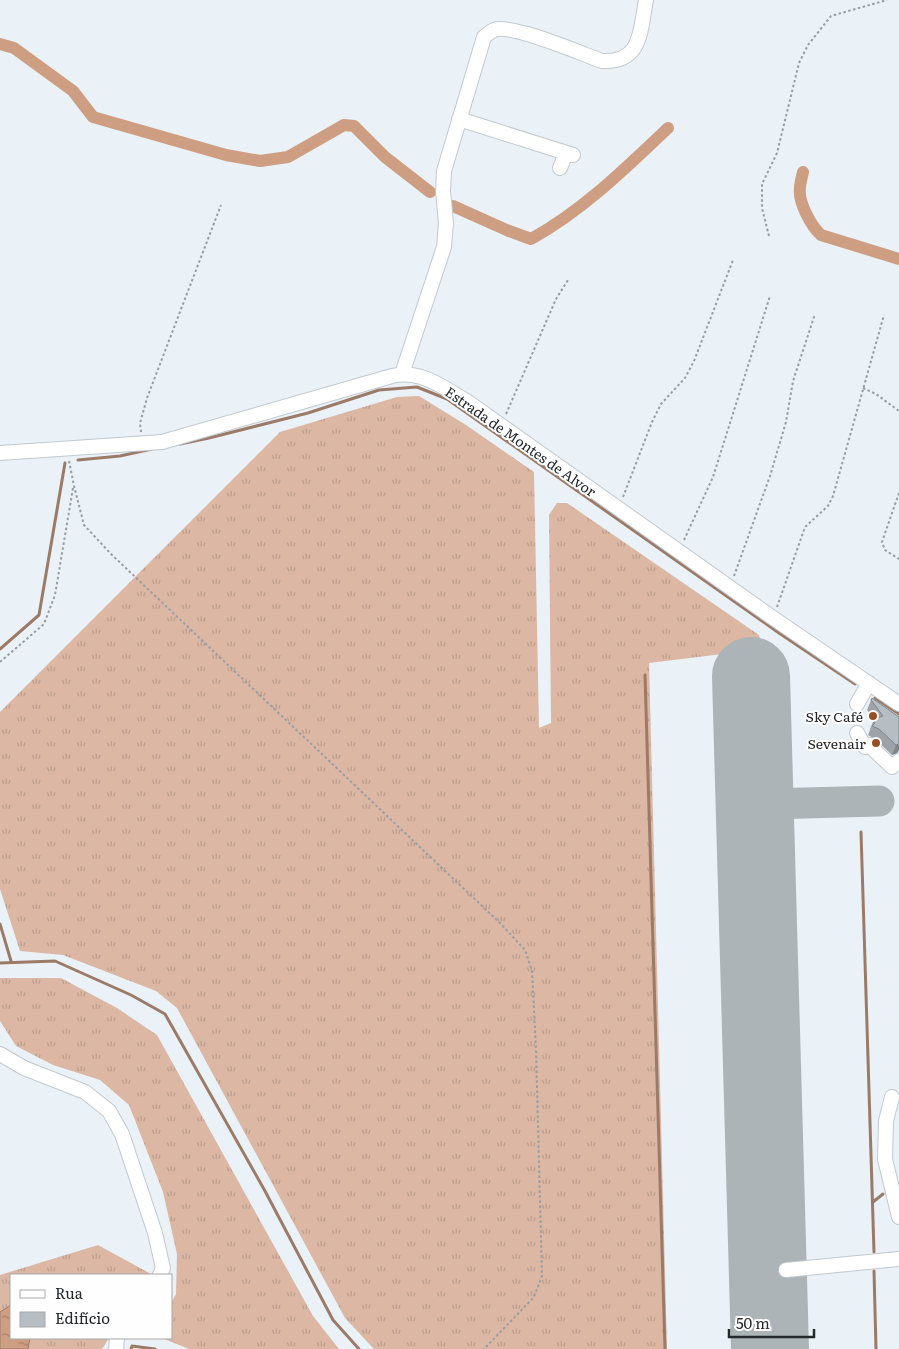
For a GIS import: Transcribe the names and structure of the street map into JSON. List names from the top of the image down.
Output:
{
  "streets": {
    "street": ["Estrada de Montes de Alvor"]
  },
  "places": ["Sky Café", "Sevenair"],
  "legend": ["Rua", "Edifício"],
  "scale_bar": "50 m"
}
